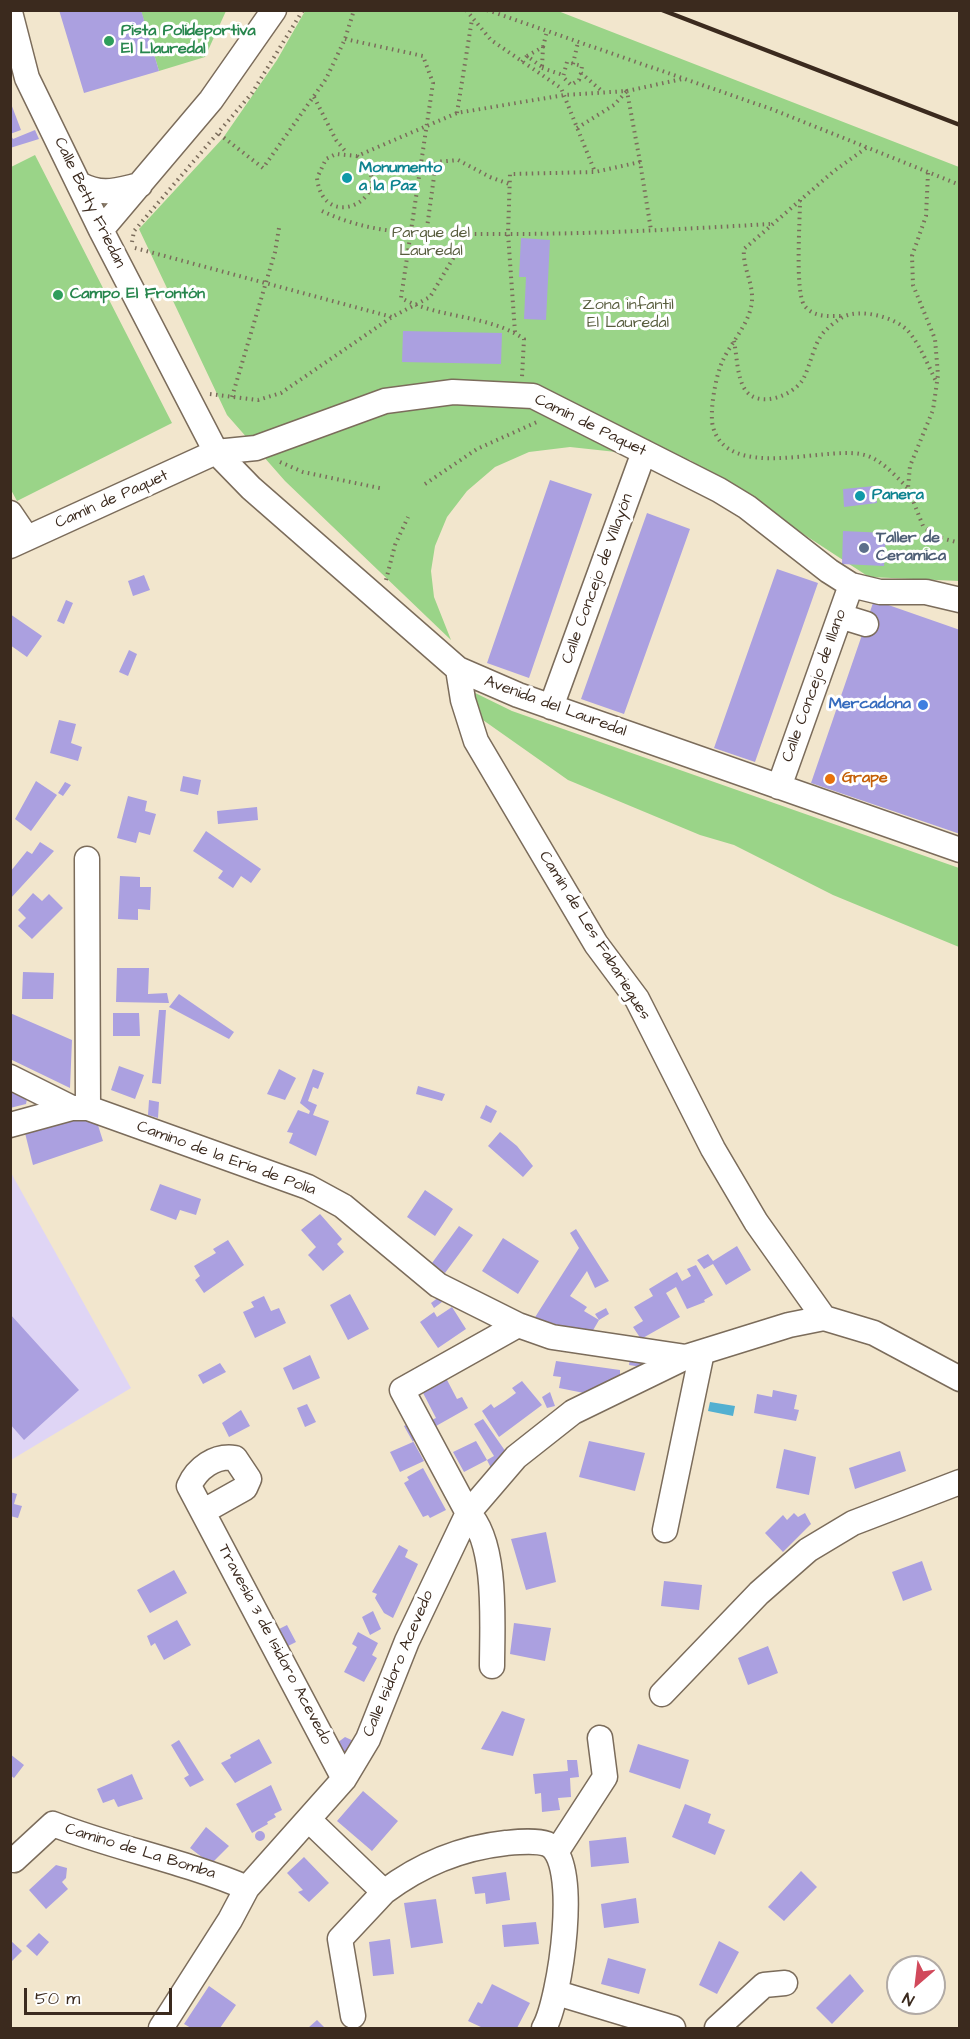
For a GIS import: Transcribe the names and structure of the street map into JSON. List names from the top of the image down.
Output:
{
  "streets": {
    "street": [
      "Calle Betty Friedan",
      "Camín de Paquet",
      "Calle Concejo de Villayón",
      "Calle Concejo de Illano",
      "Avenida del Lauredal",
      "Camín de Les Fabariegues",
      "Camino de la Ería de Polía",
      "Travesía 3 de Isidoro Acevedo",
      "Calle Isidoro Acevedo",
      "Camino de La Bomba"
    ]
  },
  "crossings": [
    ["Calle Betty Friedan", "Camín de Paquet"],
    ["Calle Betty Friedan", "Avenida del Lauredal"],
    ["Camín de Paquet", "Calle Concejo de Villayón"],
    ["Camín de Paquet", "Calle Concejo de Illano"],
    ["Camín de Paquet", "Avenida del Lauredal"],
    ["Calle Concejo de Villayón", "Avenida del Lauredal"],
    ["Calle Concejo de Illano", "Avenida del Lauredal"],
    ["Avenida del Lauredal", "Camín de Les Fabariegues"],
    ["Camín de Les Fabariegues", "Camino de la Ería de Polía"],
    ["Camino de la Ería de Polía", "Calle Isidoro Acevedo"],
    ["Travesía 3 de Isidoro Acevedo", "Calle Isidoro Acevedo"],
    ["Calle Isidoro Acevedo", "Camino de La Bomba"]
  ],
  "parks": ["Parque del Lauredal", "Zona infantil El Lauredal"],
  "places": [
    "Pista Polideportiva El Llauredal",
    "Monumento a la Paz",
    "Campo El Frontón",
    "Panera",
    "Taller de Ceramica",
    "Mercadona",
    "Grape"
  ],
  "scale_bar": "50 m",
  "north": "bottom left"
}
